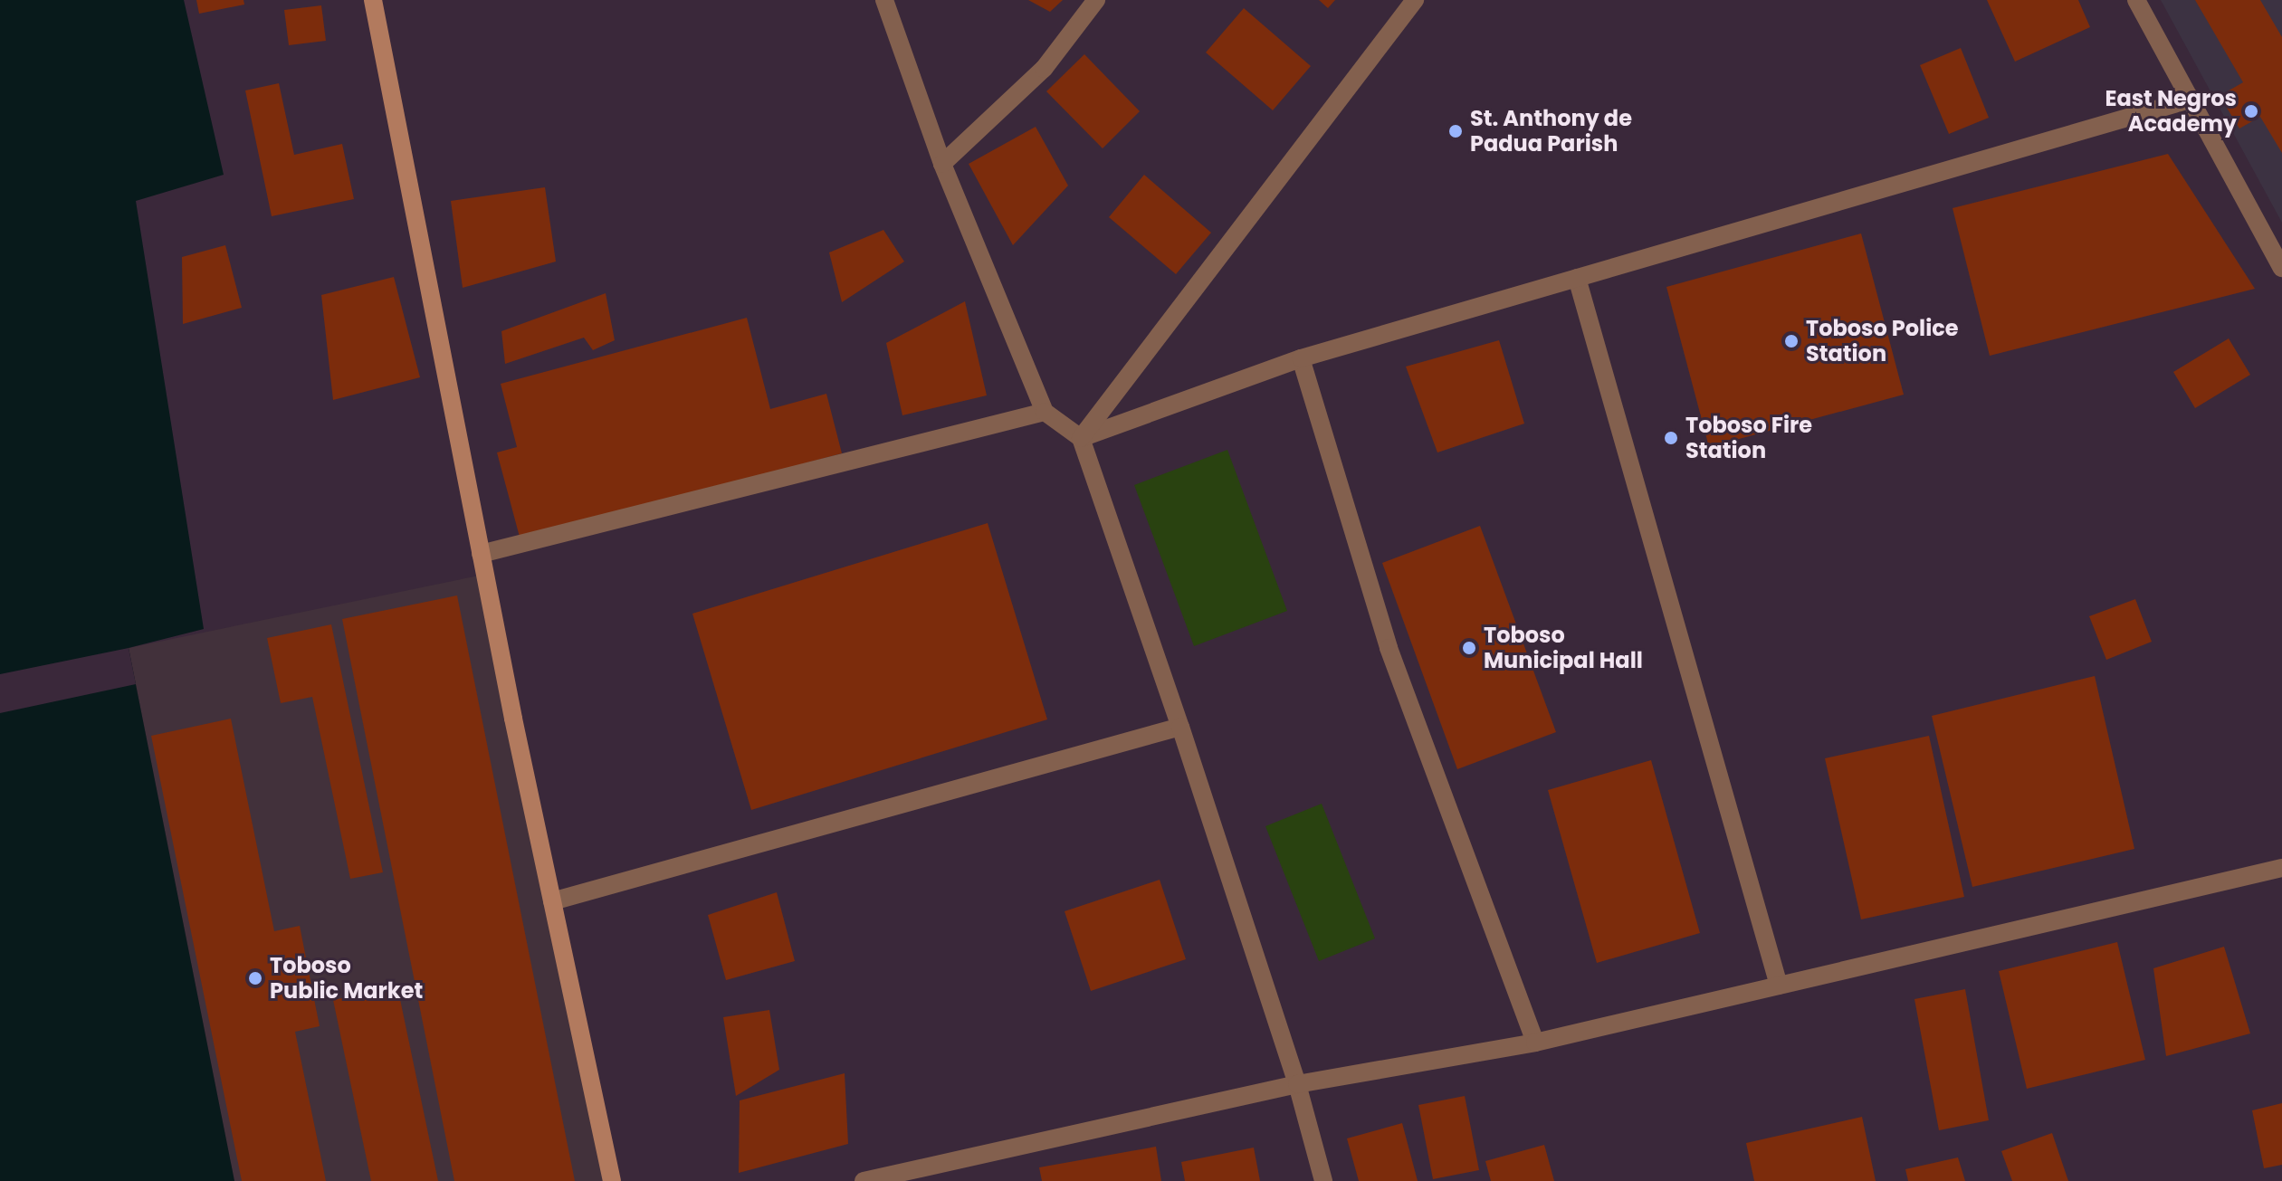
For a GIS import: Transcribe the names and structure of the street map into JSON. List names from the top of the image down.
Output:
{
  "places": [
    "East Negros Academy",
    "St. Anthony de Padua Parish",
    "Toboso Police Station",
    "Toboso Fire Station",
    "Toboso Municipal Hall",
    "Toboso Public Market"
  ]
}
